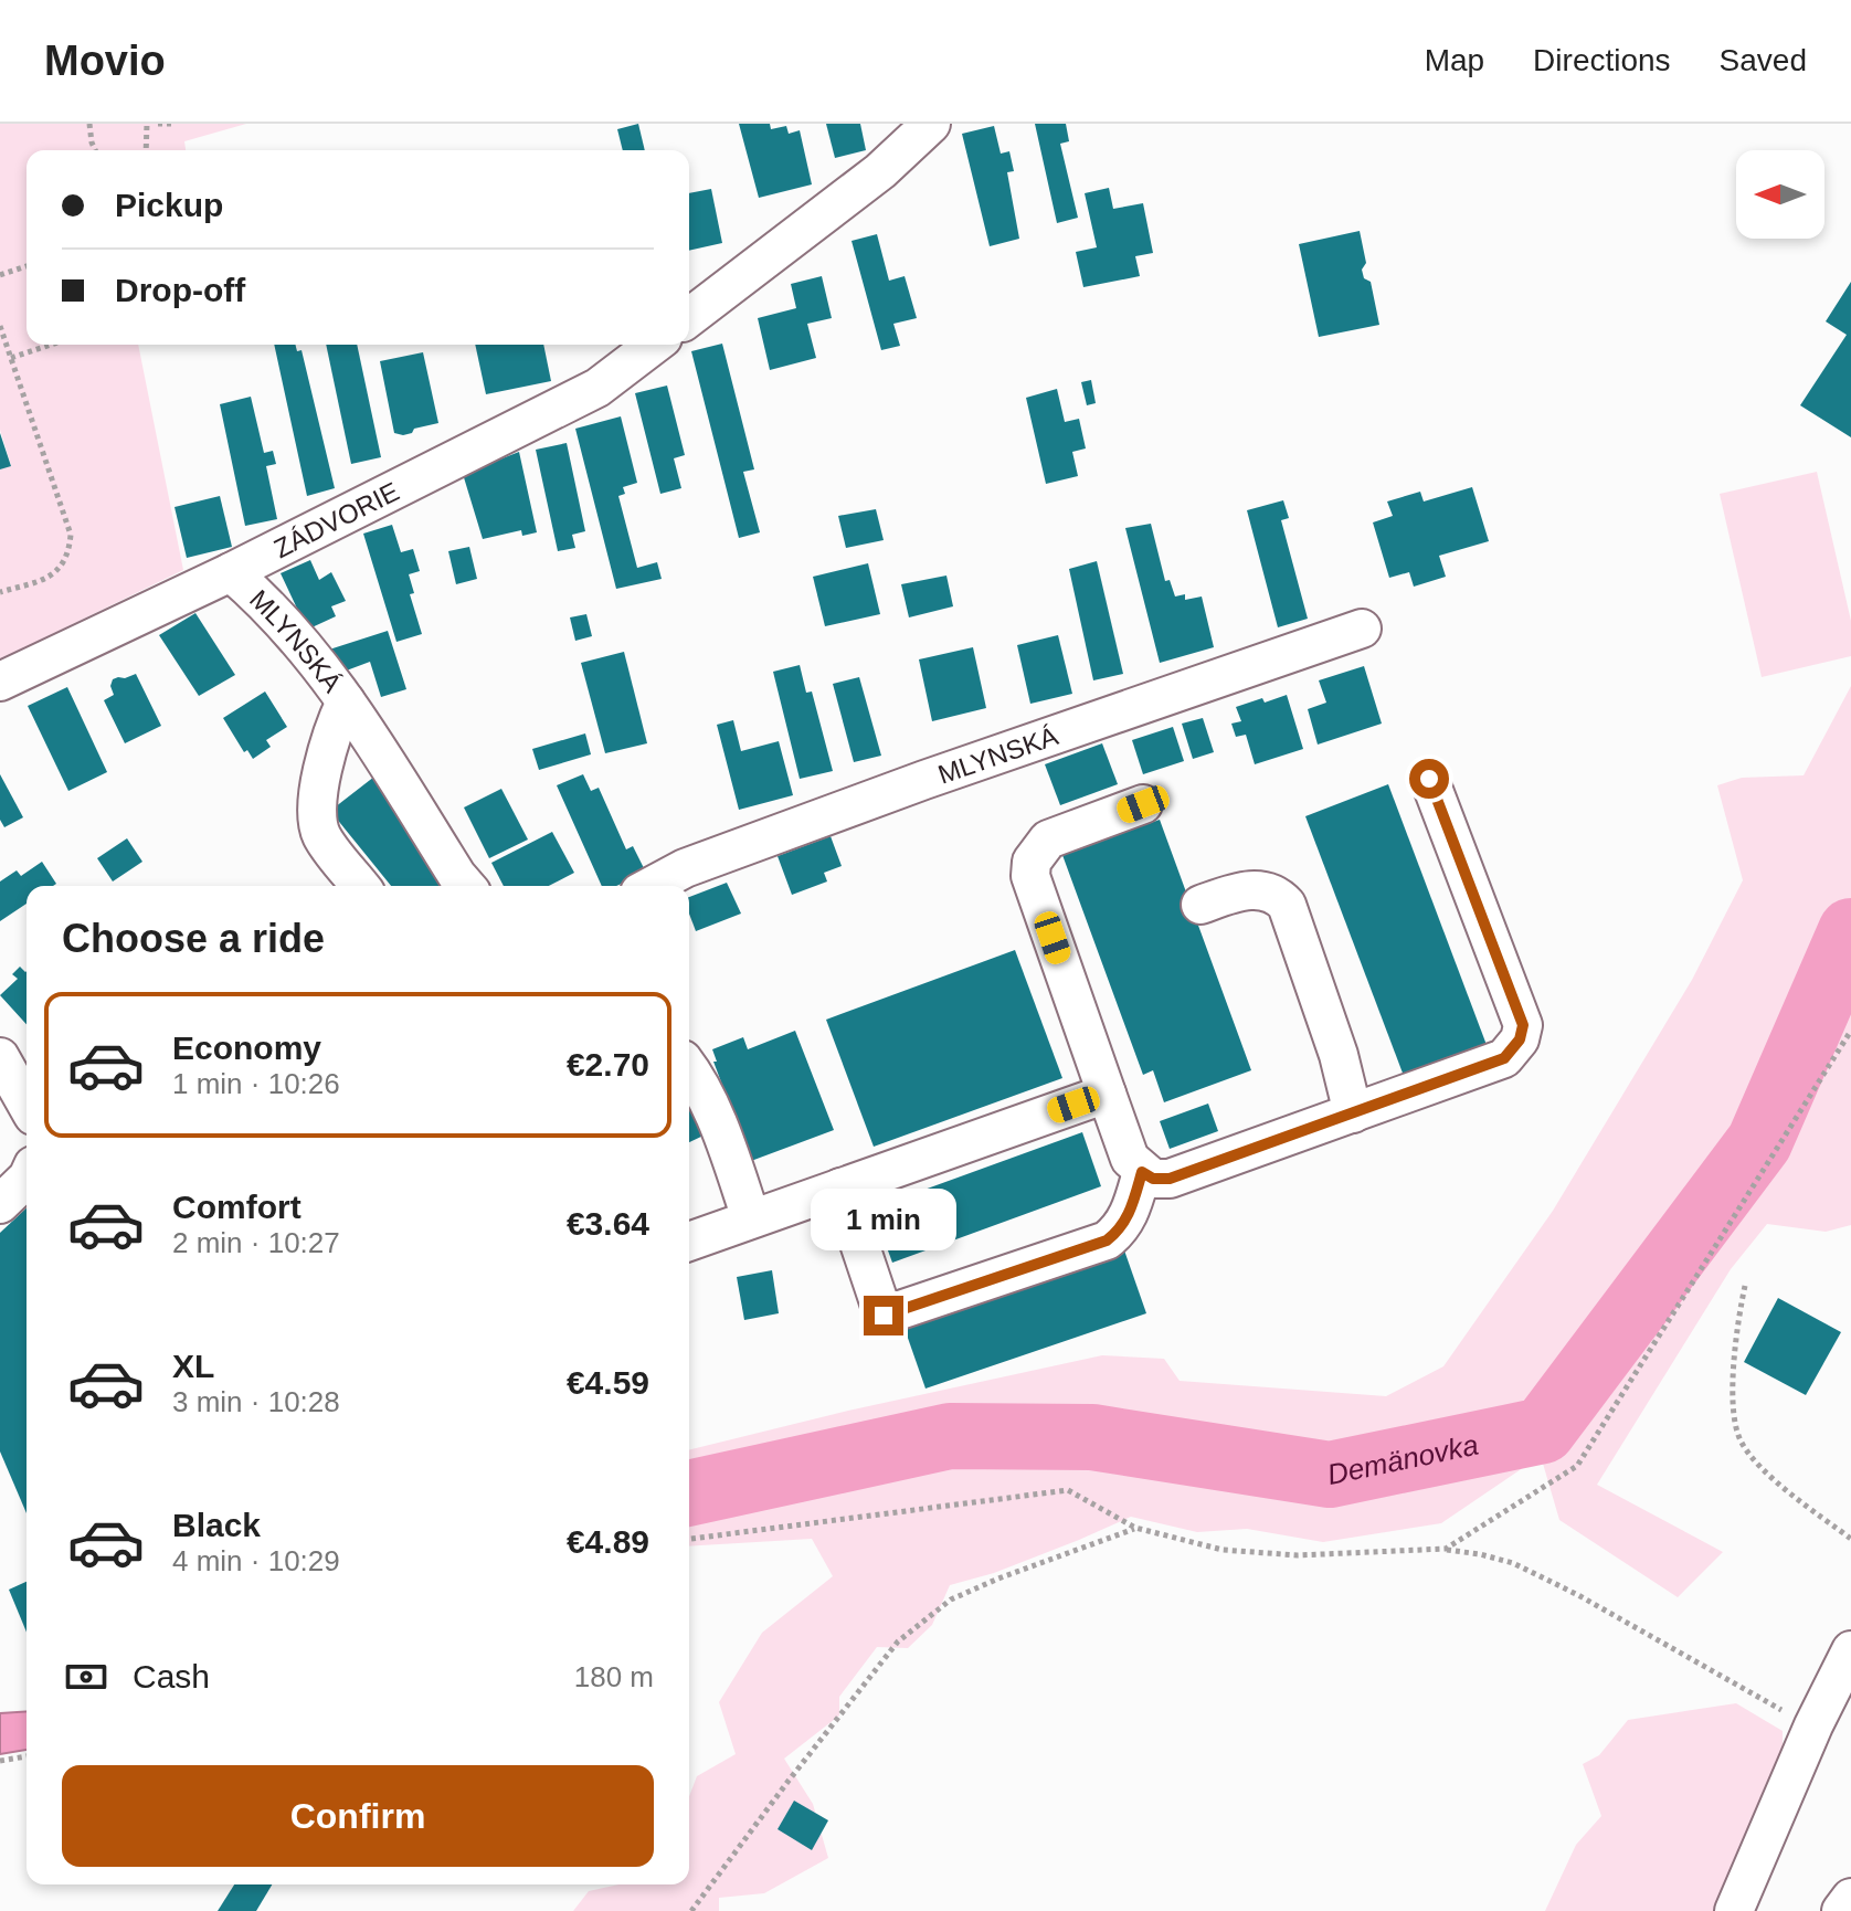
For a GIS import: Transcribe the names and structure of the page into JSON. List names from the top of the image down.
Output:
{
  "streets": {
    "street": ["ZÁDVORIE", "MLYNSKÁ"]
  },
  "crossings": [
    ["ZÁDVORIE", "MLYNSKÁ"]
  ],
  "water": ["Demänovka"],
  "north": "left",
  "page": {
    "header": "Movio",
    "nav": ["Map", "Directions", "Saved"],
    "banner": ["Pickup", "Drop-off"],
    "heading": "Choose a ride",
    "list": [
      {
        "name": "Economy",
        "note": "1 min · 10:26",
        "value": "€2.70"
      },
      {
        "name": "Comfort",
        "note": "2 min · 10:27",
        "value": "€3.64"
      },
      {
        "name": "XL",
        "note": "3 min · 10:28",
        "value": "€4.59"
      },
      {
        "name": "Black",
        "note": "4 min · 10:29",
        "value": "€4.89"
      }
    ],
    "bubble": "1 min",
    "pay": ["Cash", "180 m"],
    "buttons": "Confirm"
  }
}
